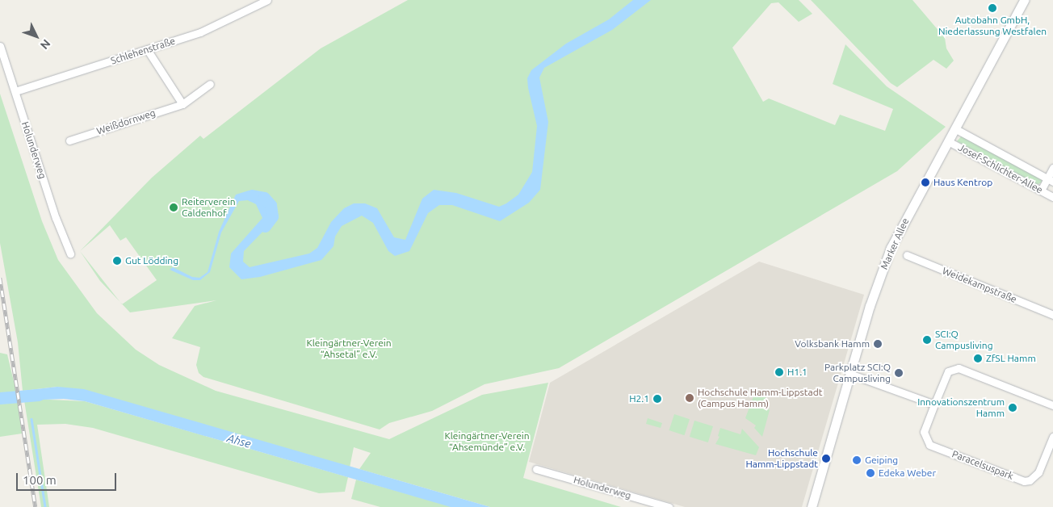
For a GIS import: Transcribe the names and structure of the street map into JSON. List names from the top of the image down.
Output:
{
  "streets": {
    "street": [
      "Schlehenstraße",
      "Weißdornweg",
      "Holunderweg",
      "Josef-Schlichter-Allee",
      "Marker Allee",
      "Weidekampstraße",
      "Paracelsuspark"
    ]
  },
  "crossings": [
    ["Schlehenstraße", "Holunderweg"],
    ["Josef-Schlichter-Allee", "Marker Allee"]
  ],
  "water": ["Ahse"],
  "parks": ["Kleingärtner-Verein “Ahsetal” e.V.", "Kleingärtner-Verein “Ahsemünde” e.V."],
  "places": [
    "Autobahn GmbH, Niederlassung Westfalen",
    "Haus Kentrop",
    "Reiterverein Caldenhof",
    "Gut Lödding",
    "SCI:Q Campusliving",
    "Volksbank Hamm",
    "ZfSL Hamm",
    "H1.1",
    "Parkplatz SCI:Q Campusliving",
    "Hochschule Hamm-Lippstadt (Campus Hamm)",
    "H2.1",
    "Innovationszentrum Hamm",
    "Hochschule Hamm-Lippstadt",
    "Geiping",
    "Edeka Weber"
  ],
  "scale_bar": "100 m",
  "north": "bottom right"
}
